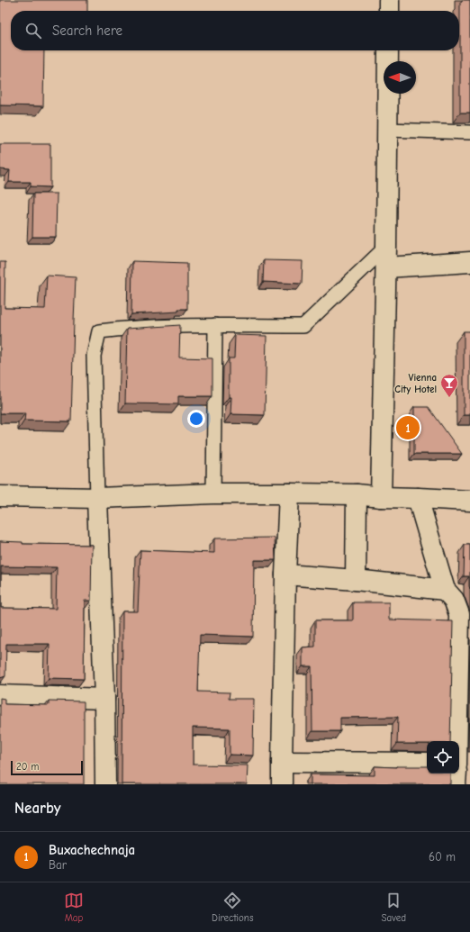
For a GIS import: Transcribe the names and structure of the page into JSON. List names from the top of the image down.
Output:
{
  "places": {
    "bar": ["Vienna City Hotel"]
  },
  "scale_bar": "20 m",
  "north": "left",
  "page": {
    "search": "Search here",
    "pins": "1",
    "scale": "20 m",
    "heading": "Nearby",
    "list": [
      {
        "mark": "1",
        "name": "Buxachechnaja",
        "note": "Bar",
        "value": "60 m"
      }
    ],
    "nav": ["Map", "Directions", "Saved"]
  }
}
